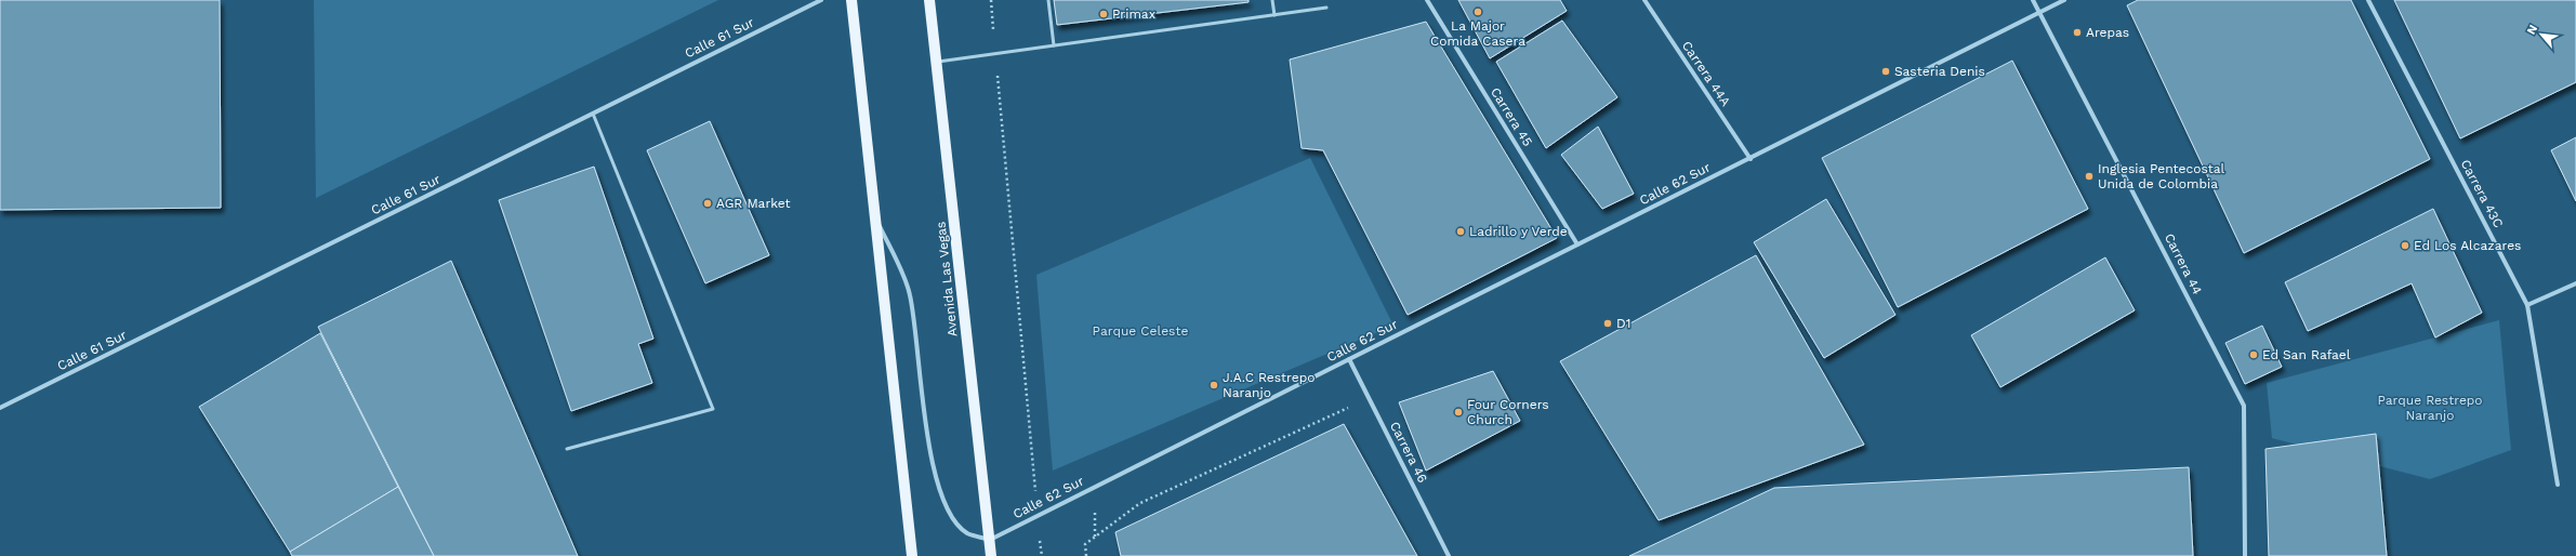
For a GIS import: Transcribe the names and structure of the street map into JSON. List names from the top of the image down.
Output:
{
  "streets": {
    "main road": ["Avenida Las Vegas"],
    "street": [
      "Calle 61 Sur",
      "Carrera 44A",
      "Carrera 45",
      "Calle 62 Sur",
      "Carrera 43C",
      "Carrera 44",
      "Carrera 46"
    ]
  },
  "crossings": [
    ["Carrera 44A", "Calle 62 Sur"],
    ["Carrera 45", "Calle 62 Sur"],
    ["Calle 62 Sur", "Carrera 44"],
    ["Calle 62 Sur", "Avenida Las Vegas"],
    ["Calle 62 Sur", "Carrera 46"]
  ],
  "parks": ["Parque Celeste", "Parque Restrepo Naranjo"],
  "places": [
    "La Major Comida Casera",
    "Primax",
    "Arepas",
    "Sasteria Denis",
    "Inglesia Pentecostal Unida de Colombia",
    "AGR Market",
    "Ladrillo y Verde",
    "Ed Los Alcazares",
    "D1",
    "Ed San Rafael",
    "J.A.C Restrepo Naranjo",
    "Four Corners Church"
  ],
  "north": "top left"
}
